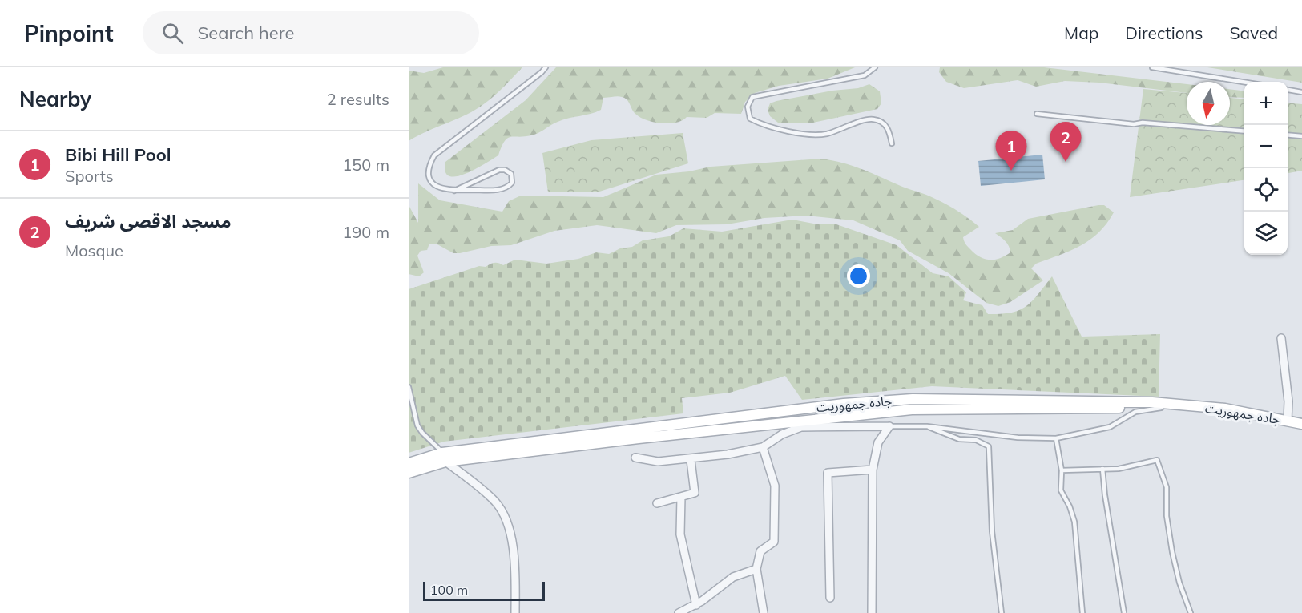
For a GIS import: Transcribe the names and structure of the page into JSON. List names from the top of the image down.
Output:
{
  "streets": {
    "main road": ["جاده جمهوریت"]
  },
  "scale_bar": "100 m",
  "north": "bottom",
  "page": {
    "header": "Pinpoint",
    "search": "Search here",
    "nav": ["Map", "Directions", "Saved"],
    "heading": ["Nearby", "2 results"],
    "map_buttons": ["+", "−"],
    "pins": ["2", "1"],
    "list": [
      {
        "mark": "1",
        "name": "Bibi Hill Pool",
        "note": "Sports",
        "value": "150 m"
      },
      {
        "mark": "2",
        "name": "مسجد الاقصی شریف",
        "note": "Mosque",
        "value": "190 m"
      }
    ],
    "scale": "100 m"
  }
}
